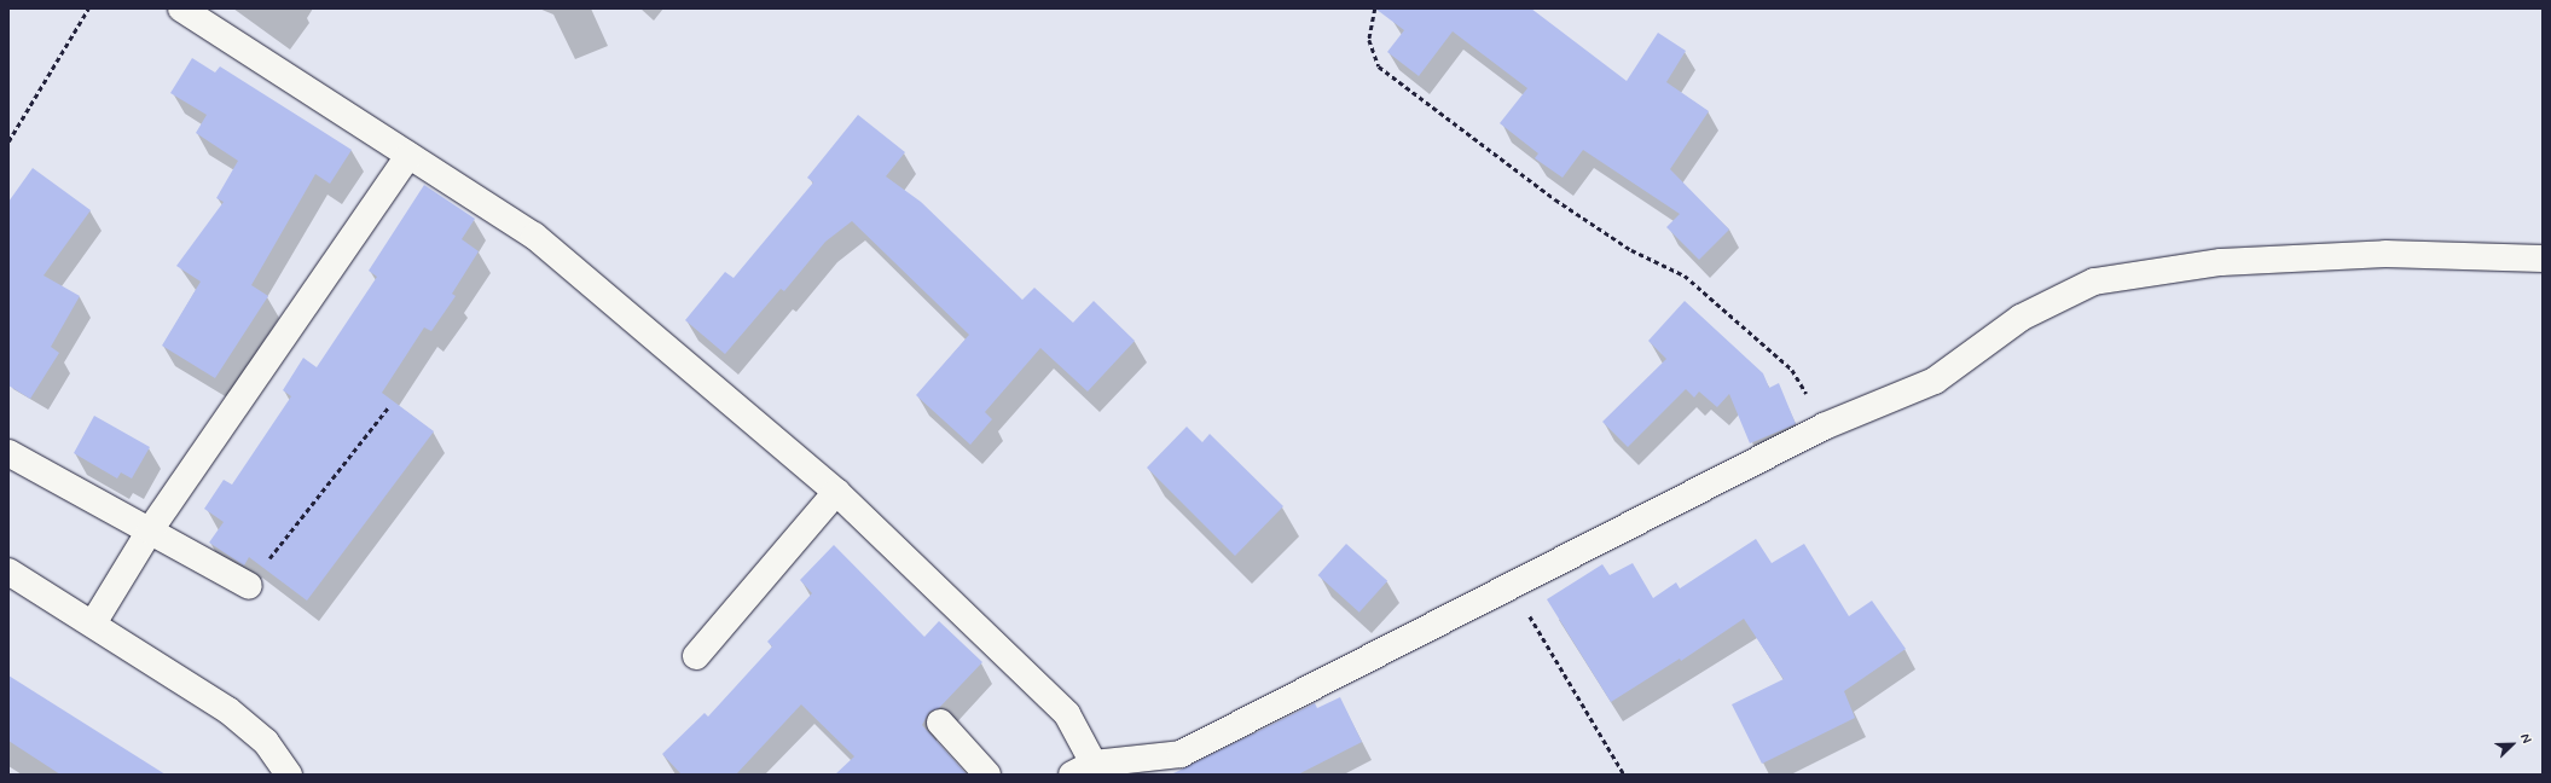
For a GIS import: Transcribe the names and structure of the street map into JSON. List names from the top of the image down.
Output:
{
  "north": "top right"
}
